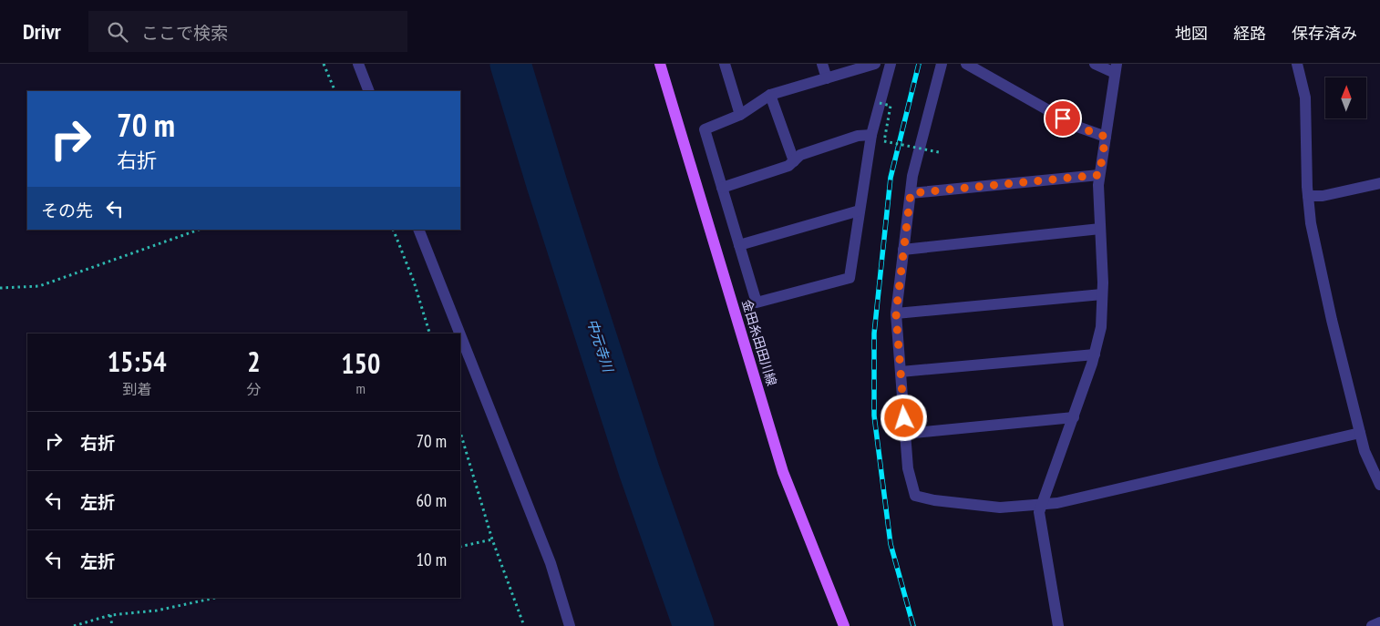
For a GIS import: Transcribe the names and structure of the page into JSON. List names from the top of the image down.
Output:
{
  "streets": {
    "main road": ["金田糸田田川線"]
  },
  "water": ["中元寺川"],
  "north": "top",
  "page": {
    "header": "Drivr",
    "search": "ここで検索",
    "nav": ["地図", "経路", "保存済み"],
    "turn": ["70 m", "右折"],
    "then": "その先",
    "eta": [
      "15:54",
      "到着",
      "2",
      "分",
      "150",
      "m"
    ],
    "list": [
      {
        "name": "右折",
        "value": "70 m"
      },
      {
        "name": "左折",
        "value": "60 m"
      },
      {
        "name": "左折",
        "value": "10 m"
      }
    ]
  }
}
